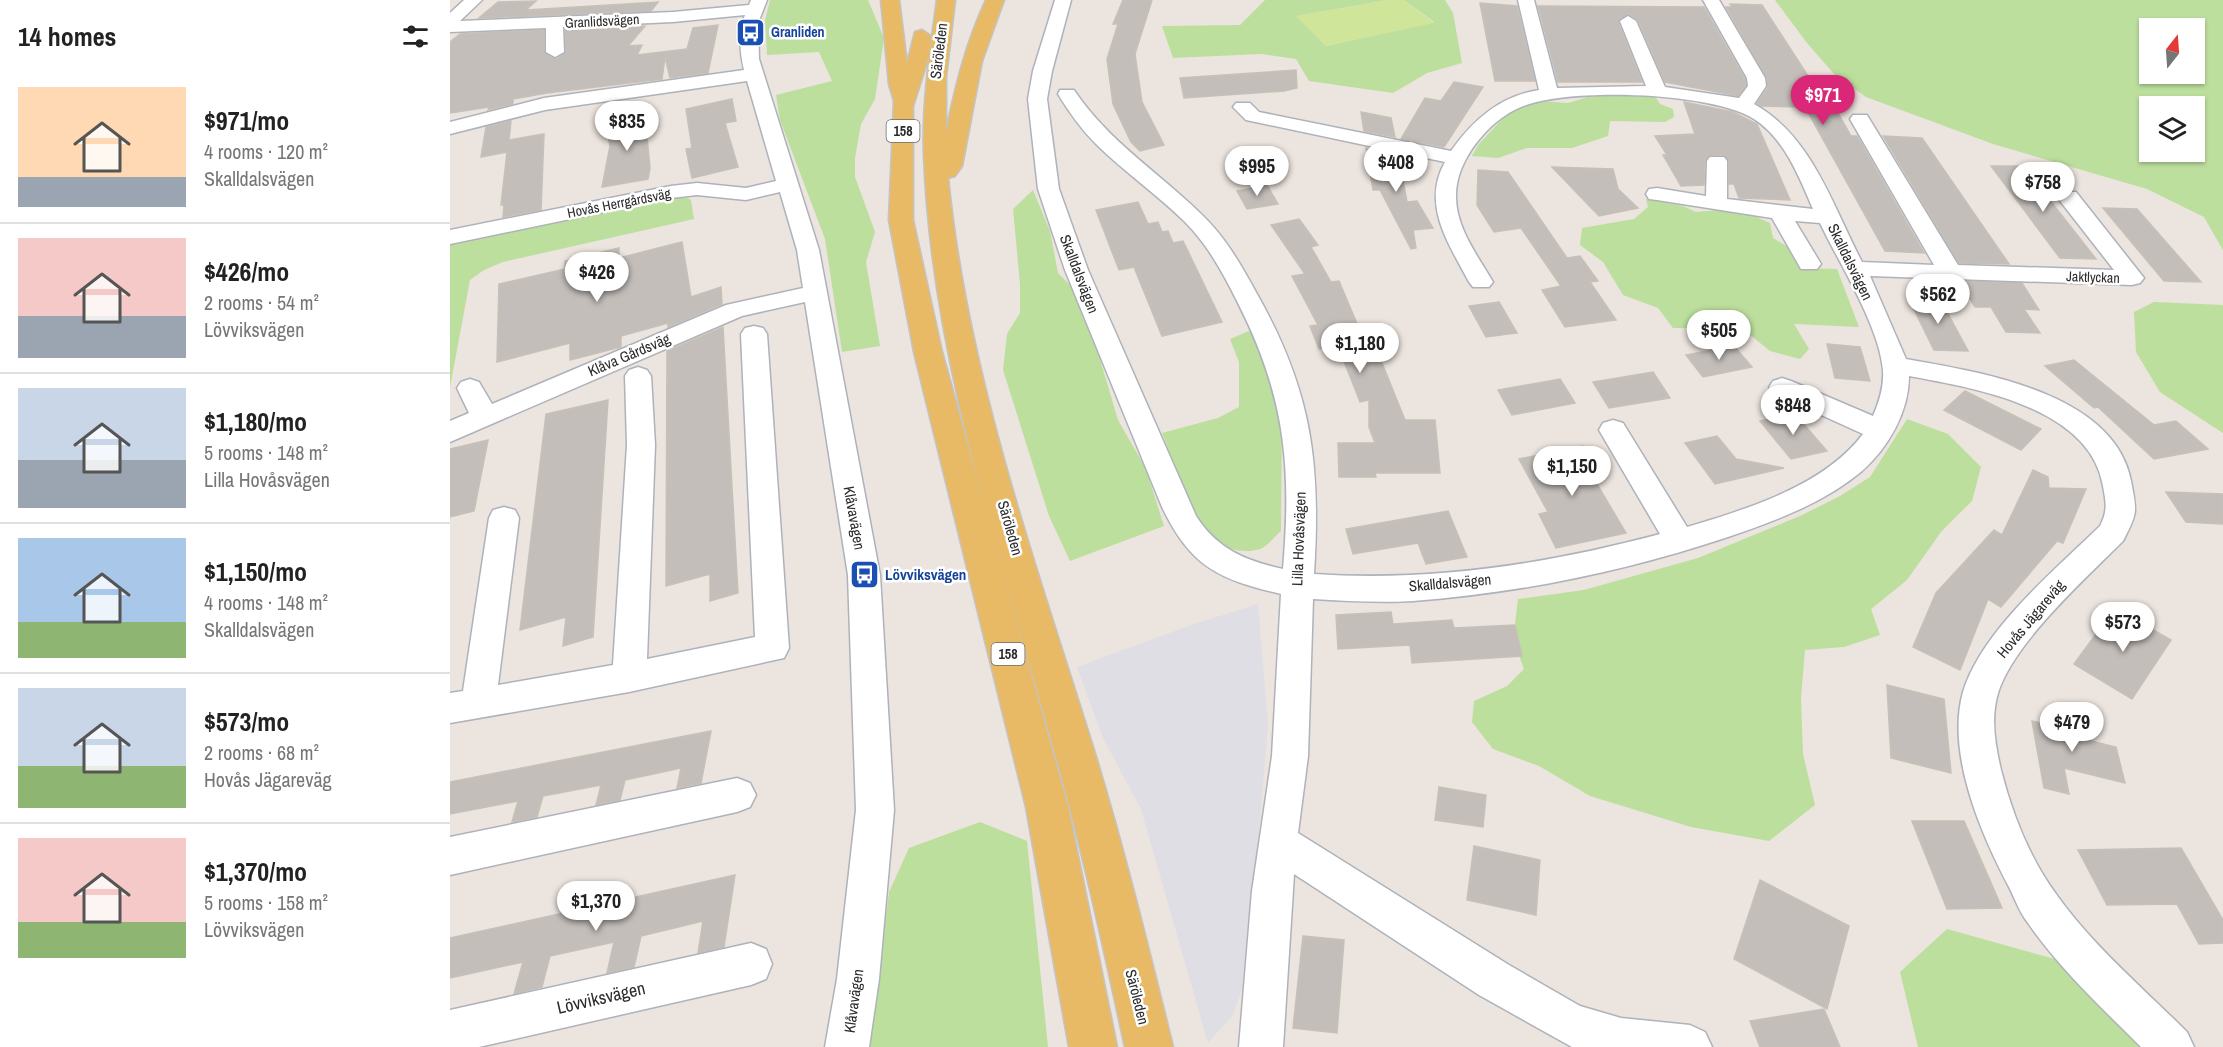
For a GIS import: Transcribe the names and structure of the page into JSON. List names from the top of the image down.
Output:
{
  "streets": {
    "main road": ["Säröleden", "158"],
    "street": [
      "Granlidsvägen",
      "Hovås Herrgårdsväg",
      "Skalldalsvägen",
      "Jaktlyckan",
      "Klåva Gårdsväg",
      "Klåvavägen",
      "Lilla Hovåsvägen",
      "Hovås Jägareväg",
      "Lövviksvägen"
    ]
  },
  "crossings": [
    ["Granlidsvägen", "Klåvavägen"],
    ["Säröleden", "158"],
    ["Hovås Herrgårdsväg", "Klåvavägen"],
    ["Skalldalsvägen", "Jaktlyckan"],
    ["Skalldalsvägen", "Lilla Hovåsvägen"],
    ["Skalldalsvägen", "Hovås Jägareväg"],
    ["Klåva Gårdsväg", "Klåvavägen"]
  ],
  "places": {
    "bus stop": ["Granliden", "Lövviksvägen"]
  },
  "north": "top",
  "page": {
    "heading": "14 homes",
    "list": [
      {
        "name": "$971/mo",
        "note": "4 rooms · 120 m² · Skalldalsvägen"
      },
      {
        "name": "$426/mo",
        "note": "2 rooms · 54 m² · Lövviksvägen"
      },
      {
        "name": "$1,180/mo",
        "note": "5 rooms · 148 m² · Lilla Hovåsvägen"
      },
      {
        "name": "$1,150/mo",
        "note": "4 rooms · 148 m² · Skalldalsvägen"
      },
      {
        "name": "$573/mo",
        "note": "2 rooms · 68 m² · Hovås Jägareväg"
      },
      {
        "name": "$1,370/mo",
        "note": "5 rooms · 158 m² · Lövviksvägen"
      }
    ],
    "price": [
      "$971",
      "$835",
      "$408",
      "$995",
      "$758",
      "$426",
      "$562",
      "$505",
      "$1,180",
      "$848",
      "$1,150",
      "$573",
      "$479",
      "$1,370"
    ]
  }
}
